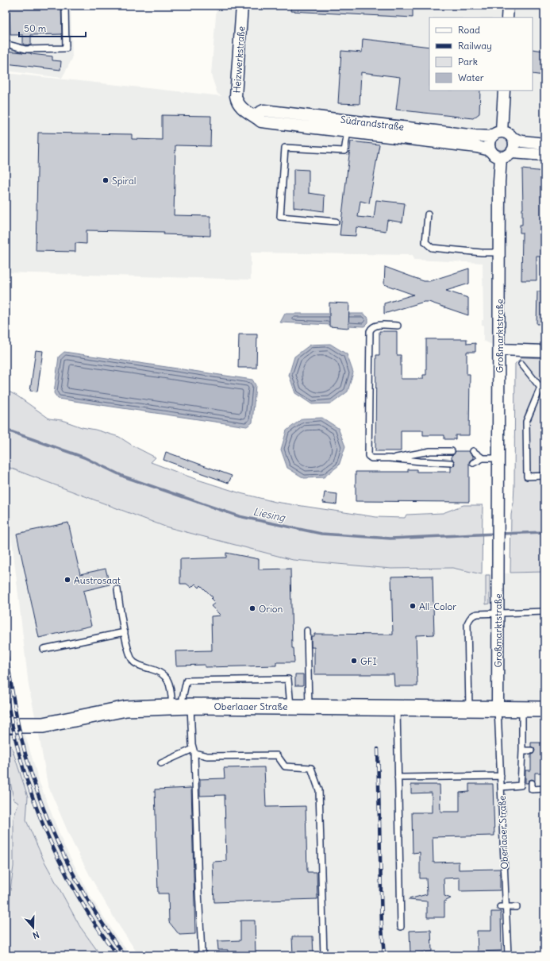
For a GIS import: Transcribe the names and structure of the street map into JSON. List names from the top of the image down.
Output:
{
  "streets": {
    "main road": ["Oberlaaer Straße"],
    "street": ["Heizwerkstraße", "Südrandstraße", "Großmarktstraße"]
  },
  "crossings": [
    ["Heizwerkstraße", "Südrandstraße"],
    ["Südrandstraße", "Großmarktstraße"],
    ["Großmarktstraße", "Oberlaaer Straße"]
  ],
  "water": ["Liesing"],
  "places": [
    "Spiral",
    "Austrosaat",
    "All-Color",
    "Orion",
    "GFI"
  ],
  "legend": [
    "Road",
    "Railway",
    "Park",
    "Water"
  ],
  "scale_bar": "50 m",
  "north": "bottom"
}
